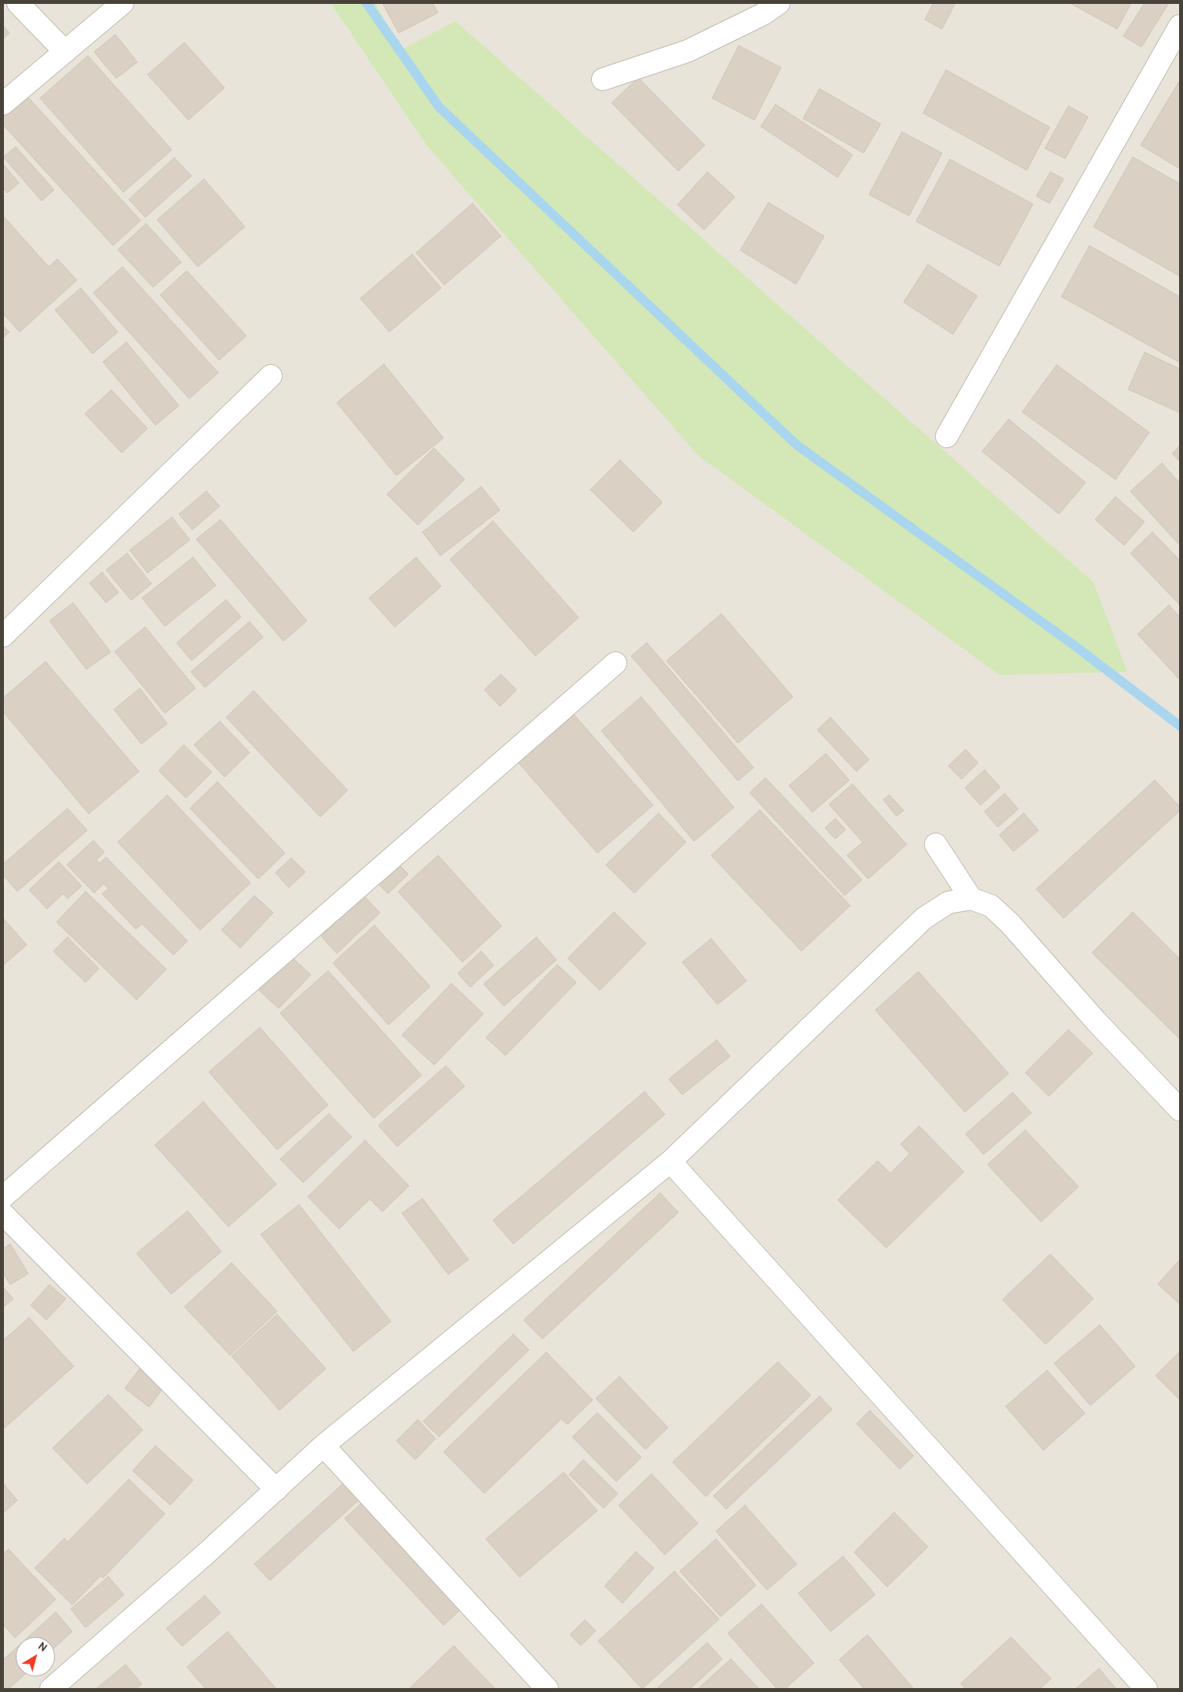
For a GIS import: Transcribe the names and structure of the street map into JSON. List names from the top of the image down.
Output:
{
  "north": "top right"
}
